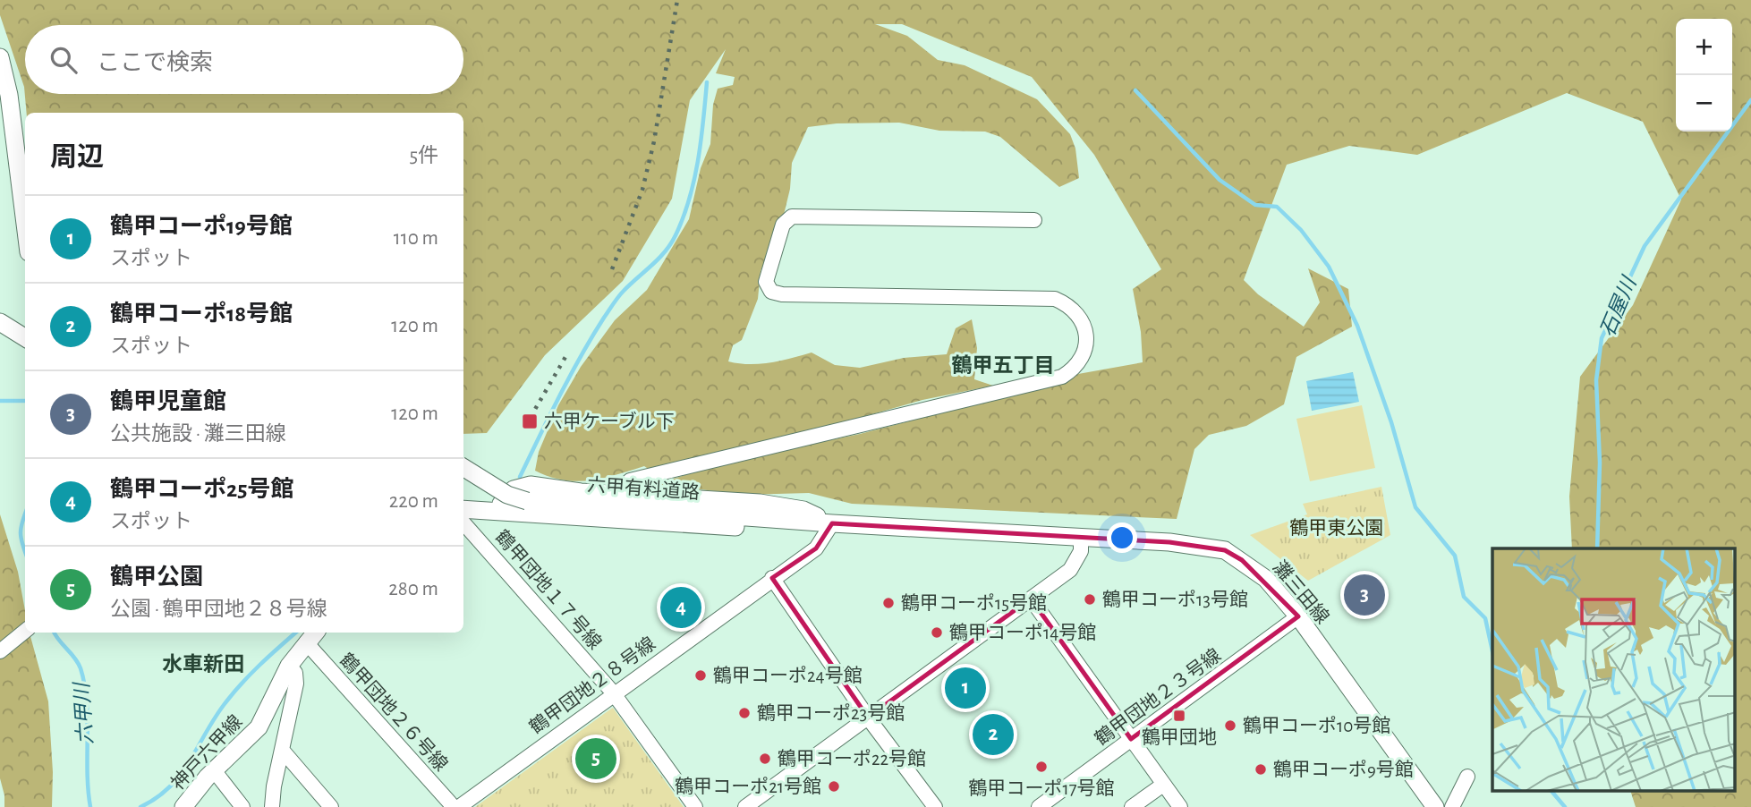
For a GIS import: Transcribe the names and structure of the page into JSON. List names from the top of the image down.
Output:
{
  "streets": {
    "main road": ["六甲有料道路", "灘三田線", "神戸六甲線"],
    "street": [
      "鶴甲団地１７号線",
      "鶴甲団地２８号線",
      "鶴甲団地２３号線",
      "鶴甲団地２６号線"
    ]
  },
  "crossings": [
    ["六甲有料道路", "灘三田線"],
    ["六甲有料道路", "鶴甲団地２８号線"],
    ["鶴甲団地１７号線", "鶴甲団地２８号線"],
    ["灘三田線", "鶴甲団地２８号線"],
    ["灘三田線", "鶴甲団地２３号線"],
    ["鶴甲団地２６号線", "神戸六甲線"]
  ],
  "districts": ["鶴甲五丁目", "水車新田"],
  "water": ["石屋川", "六甲川"],
  "parks": ["鶴甲東公園"],
  "places": {
    "transit": ["六甲ケーブル下", "鶴甲団地"],
    "other": [
      "鶴甲コーポ13号館",
      "鶴甲コーポ15号館",
      "鶴甲コーポ14号館",
      "鶴甲コーポ24号館",
      "鶴甲コーポ23号館",
      "鶴甲コーポ10号館",
      "鶴甲コーポ22号館",
      "鶴甲コーポ17号館",
      "鶴甲コーポ9号館",
      "鶴甲コーポ21号館"
    ]
  },
  "page": {
    "map_buttons": ["+", "−"],
    "search": "ここで検索",
    "heading": ["周辺", "5件"],
    "list": [
      {
        "mark": "1",
        "name": "鶴甲コーポ19号館",
        "note": "スポット",
        "value": "110 m"
      },
      {
        "mark": "2",
        "name": "鶴甲コーポ18号館",
        "note": "スポット",
        "value": "120 m"
      },
      {
        "mark": "3",
        "name": "鶴甲児童館",
        "note": "公共施設 · 灘三田線",
        "value": "120 m"
      },
      {
        "mark": "4",
        "name": "鶴甲コーポ25号館",
        "note": "スポット",
        "value": "220 m"
      },
      {
        "mark": "5",
        "name": "鶴甲公園",
        "note": "公園 · 鶴甲団地２８号線",
        "value": "280 m"
      }
    ],
    "pins": [
      "3",
      "4",
      "1",
      "2",
      "5"
    ]
  }
}
